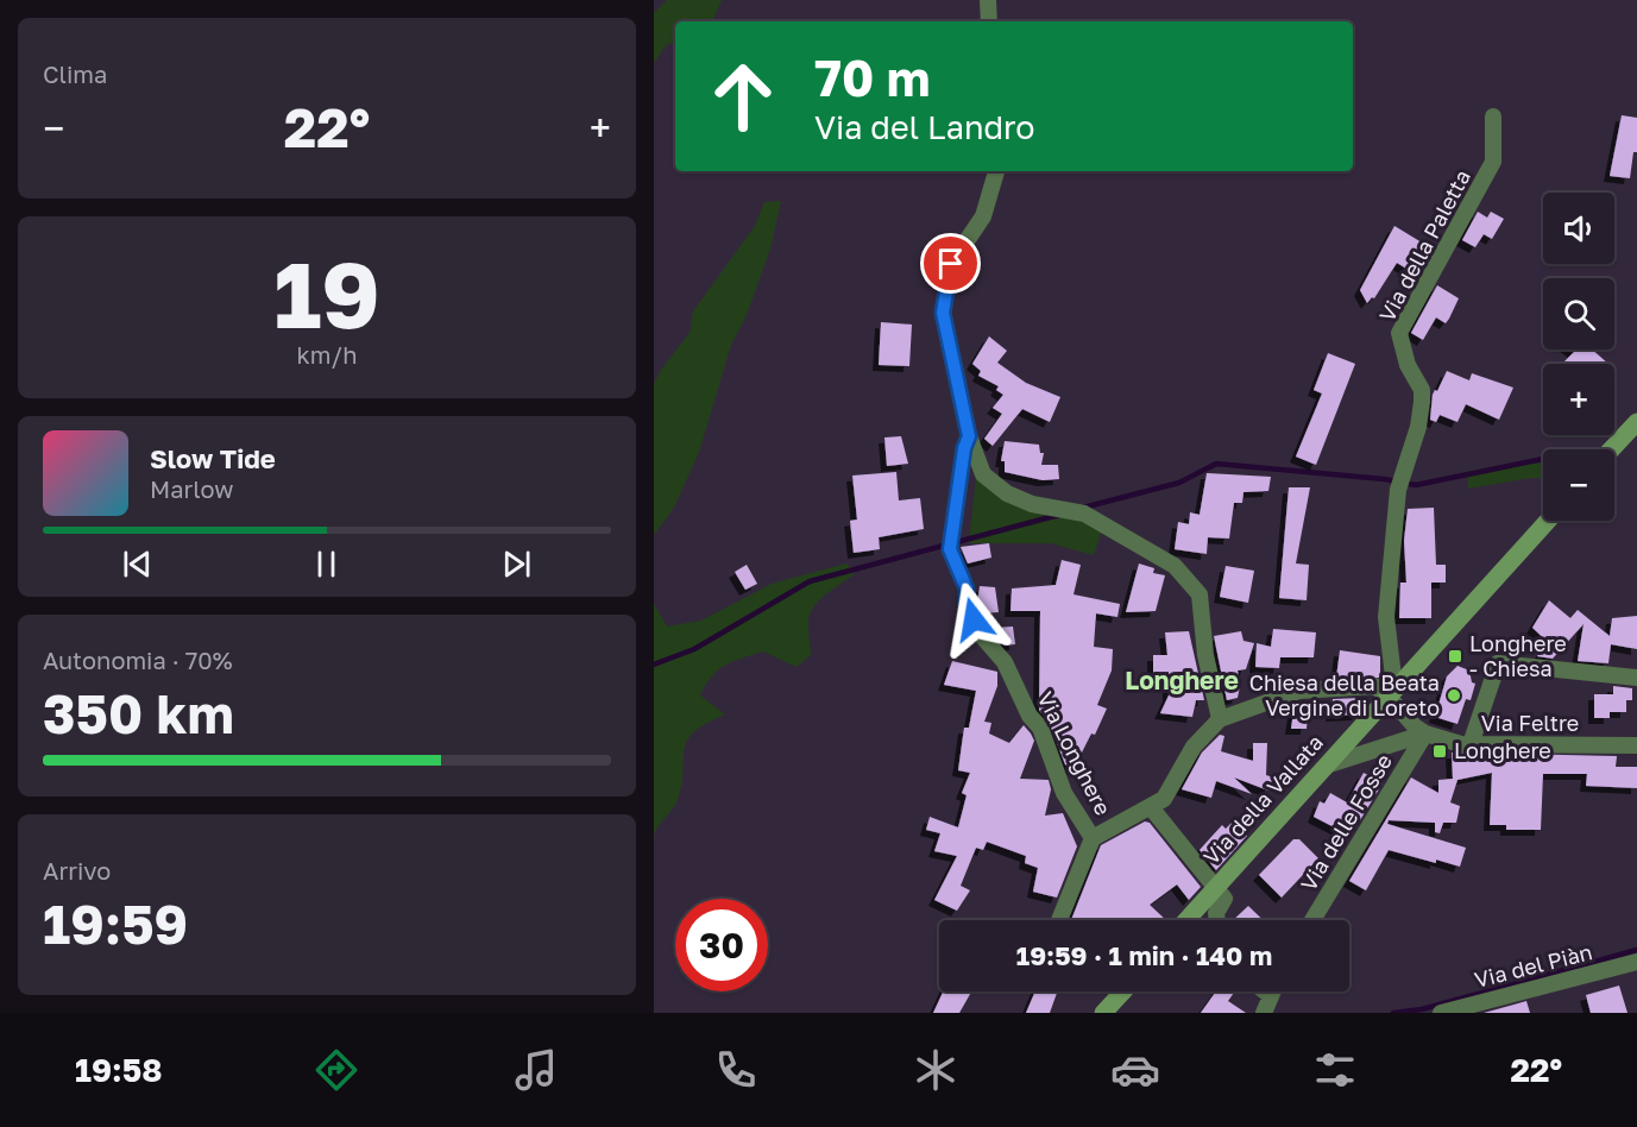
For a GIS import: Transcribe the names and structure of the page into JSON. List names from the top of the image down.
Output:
{
  "streets": {
    "main road": ["Via della Vallata"],
    "street": [
      "Via della Paletta",
      "Via Feltre",
      "Via Longhere",
      "Via delle Fosse",
      "Via del Piàn"
    ]
  },
  "crossings": [
    ["Via della Paletta", "Via Feltre"],
    ["Via della Paletta", "Via Longhere"],
    ["Via della Paletta", "Via della Vallata"],
    ["Via Feltre", "Via Longhere"],
    ["Via Feltre", "Via della Vallata"],
    ["Via Feltre", "Via delle Fosse"],
    ["Via Longhere", "Via della Vallata"]
  ],
  "districts": ["Longhere"],
  "places": {
    "transit": ["Longhere - Chiesa", "Longhere"],
    "other": ["Chiesa della Beata Vergine di Loreto"]
  },
  "page": {
    "tile": [
      "Clima",
      ["19", "km/h"],
      ["Autonomia · 70%", "350 km"],
      ["Arrivo", "19:59"]
    ],
    "turn": ["70 m", "Via del Landro"],
    "heat": ["−", "22°", "+"],
    "map_buttons": ["+", "−"],
    "song": ["Slow Tide", "Marlow"],
    "limit": "30",
    "trip": "19:59 · 1 min · 140 m",
    "tabs": ["19:58", "22°"]
  }
}
